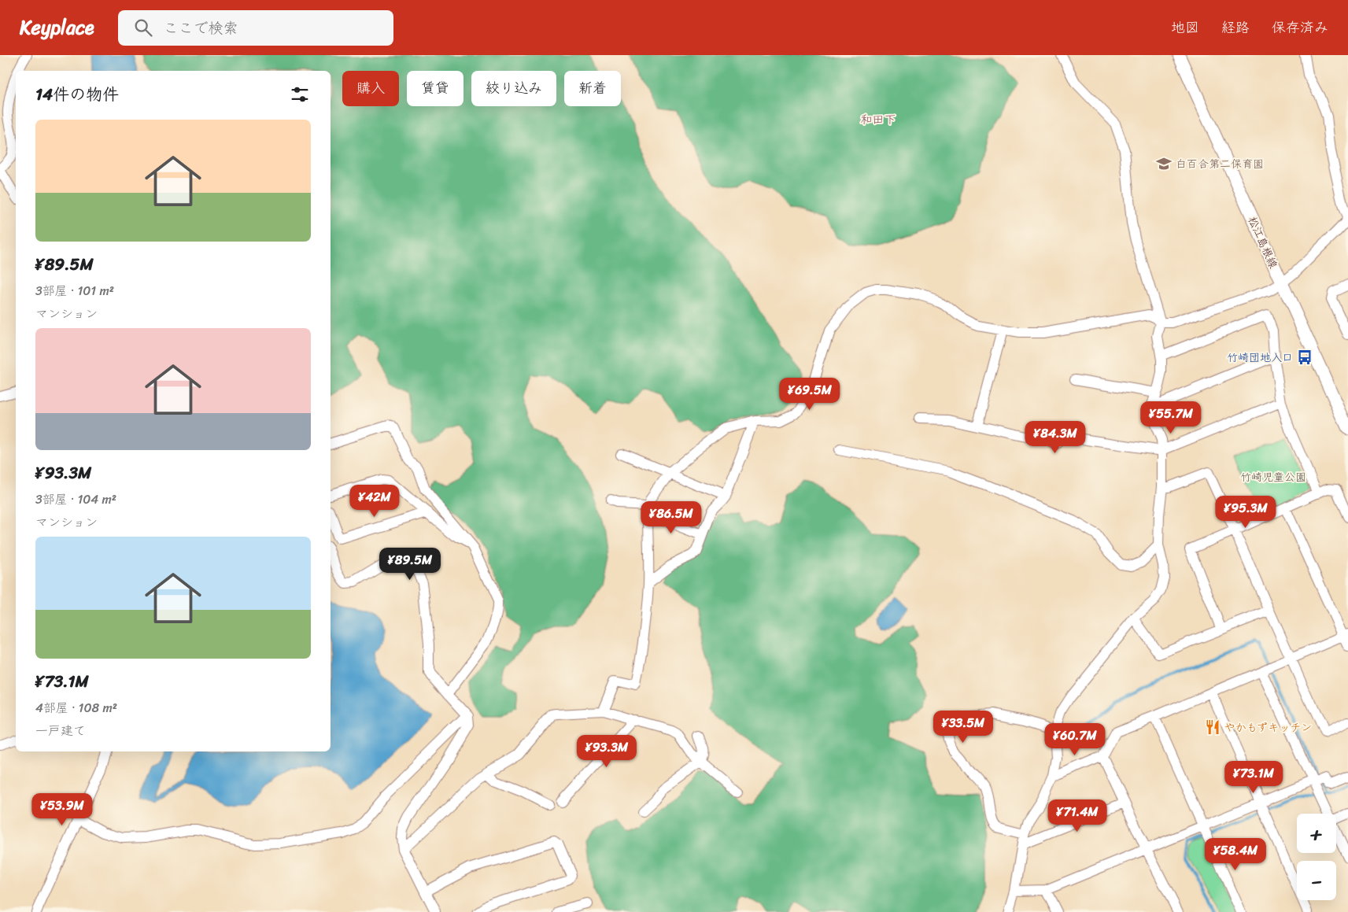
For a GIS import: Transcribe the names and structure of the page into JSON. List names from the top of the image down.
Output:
{
  "streets": {
    "main road": ["松江島根線"]
  },
  "districts": ["和田下"],
  "parks": ["竹崎児童公園"],
  "places": {
    "school or university": ["白百合第二保育園"],
    "bus stop": ["竹崎団地入口"],
    "restaurant": ["やかもずキッチン"]
  },
  "page": {
    "header": "Keyplace",
    "search": "ここで検索",
    "nav": ["地図", "経路", "保存済み"],
    "chip": [
      "購入",
      "賃貸",
      "絞り込み",
      "新着"
    ],
    "heading": "14件の物件",
    "list": [
      {
        "name": "¥89.5M",
        "note": "3部屋 · 101 m² · マンション"
      },
      {
        "name": "¥93.3M",
        "note": "3部屋 · 104 m² · マンション"
      },
      {
        "name": "¥73.1M",
        "note": "4部屋 · 108 m² · 一戸建て"
      }
    ],
    "price": [
      "¥69.5M",
      "¥55.7M",
      "¥84.3M",
      "¥42M",
      "¥95.3M",
      "¥86.5M",
      "¥89.5M",
      "¥33.5M",
      "¥60.7M",
      "¥93.3M",
      "¥73.1M",
      "¥53.9M",
      "¥71.4M",
      "¥58.4M"
    ],
    "map_buttons": ["+", "−"]
  }
}
